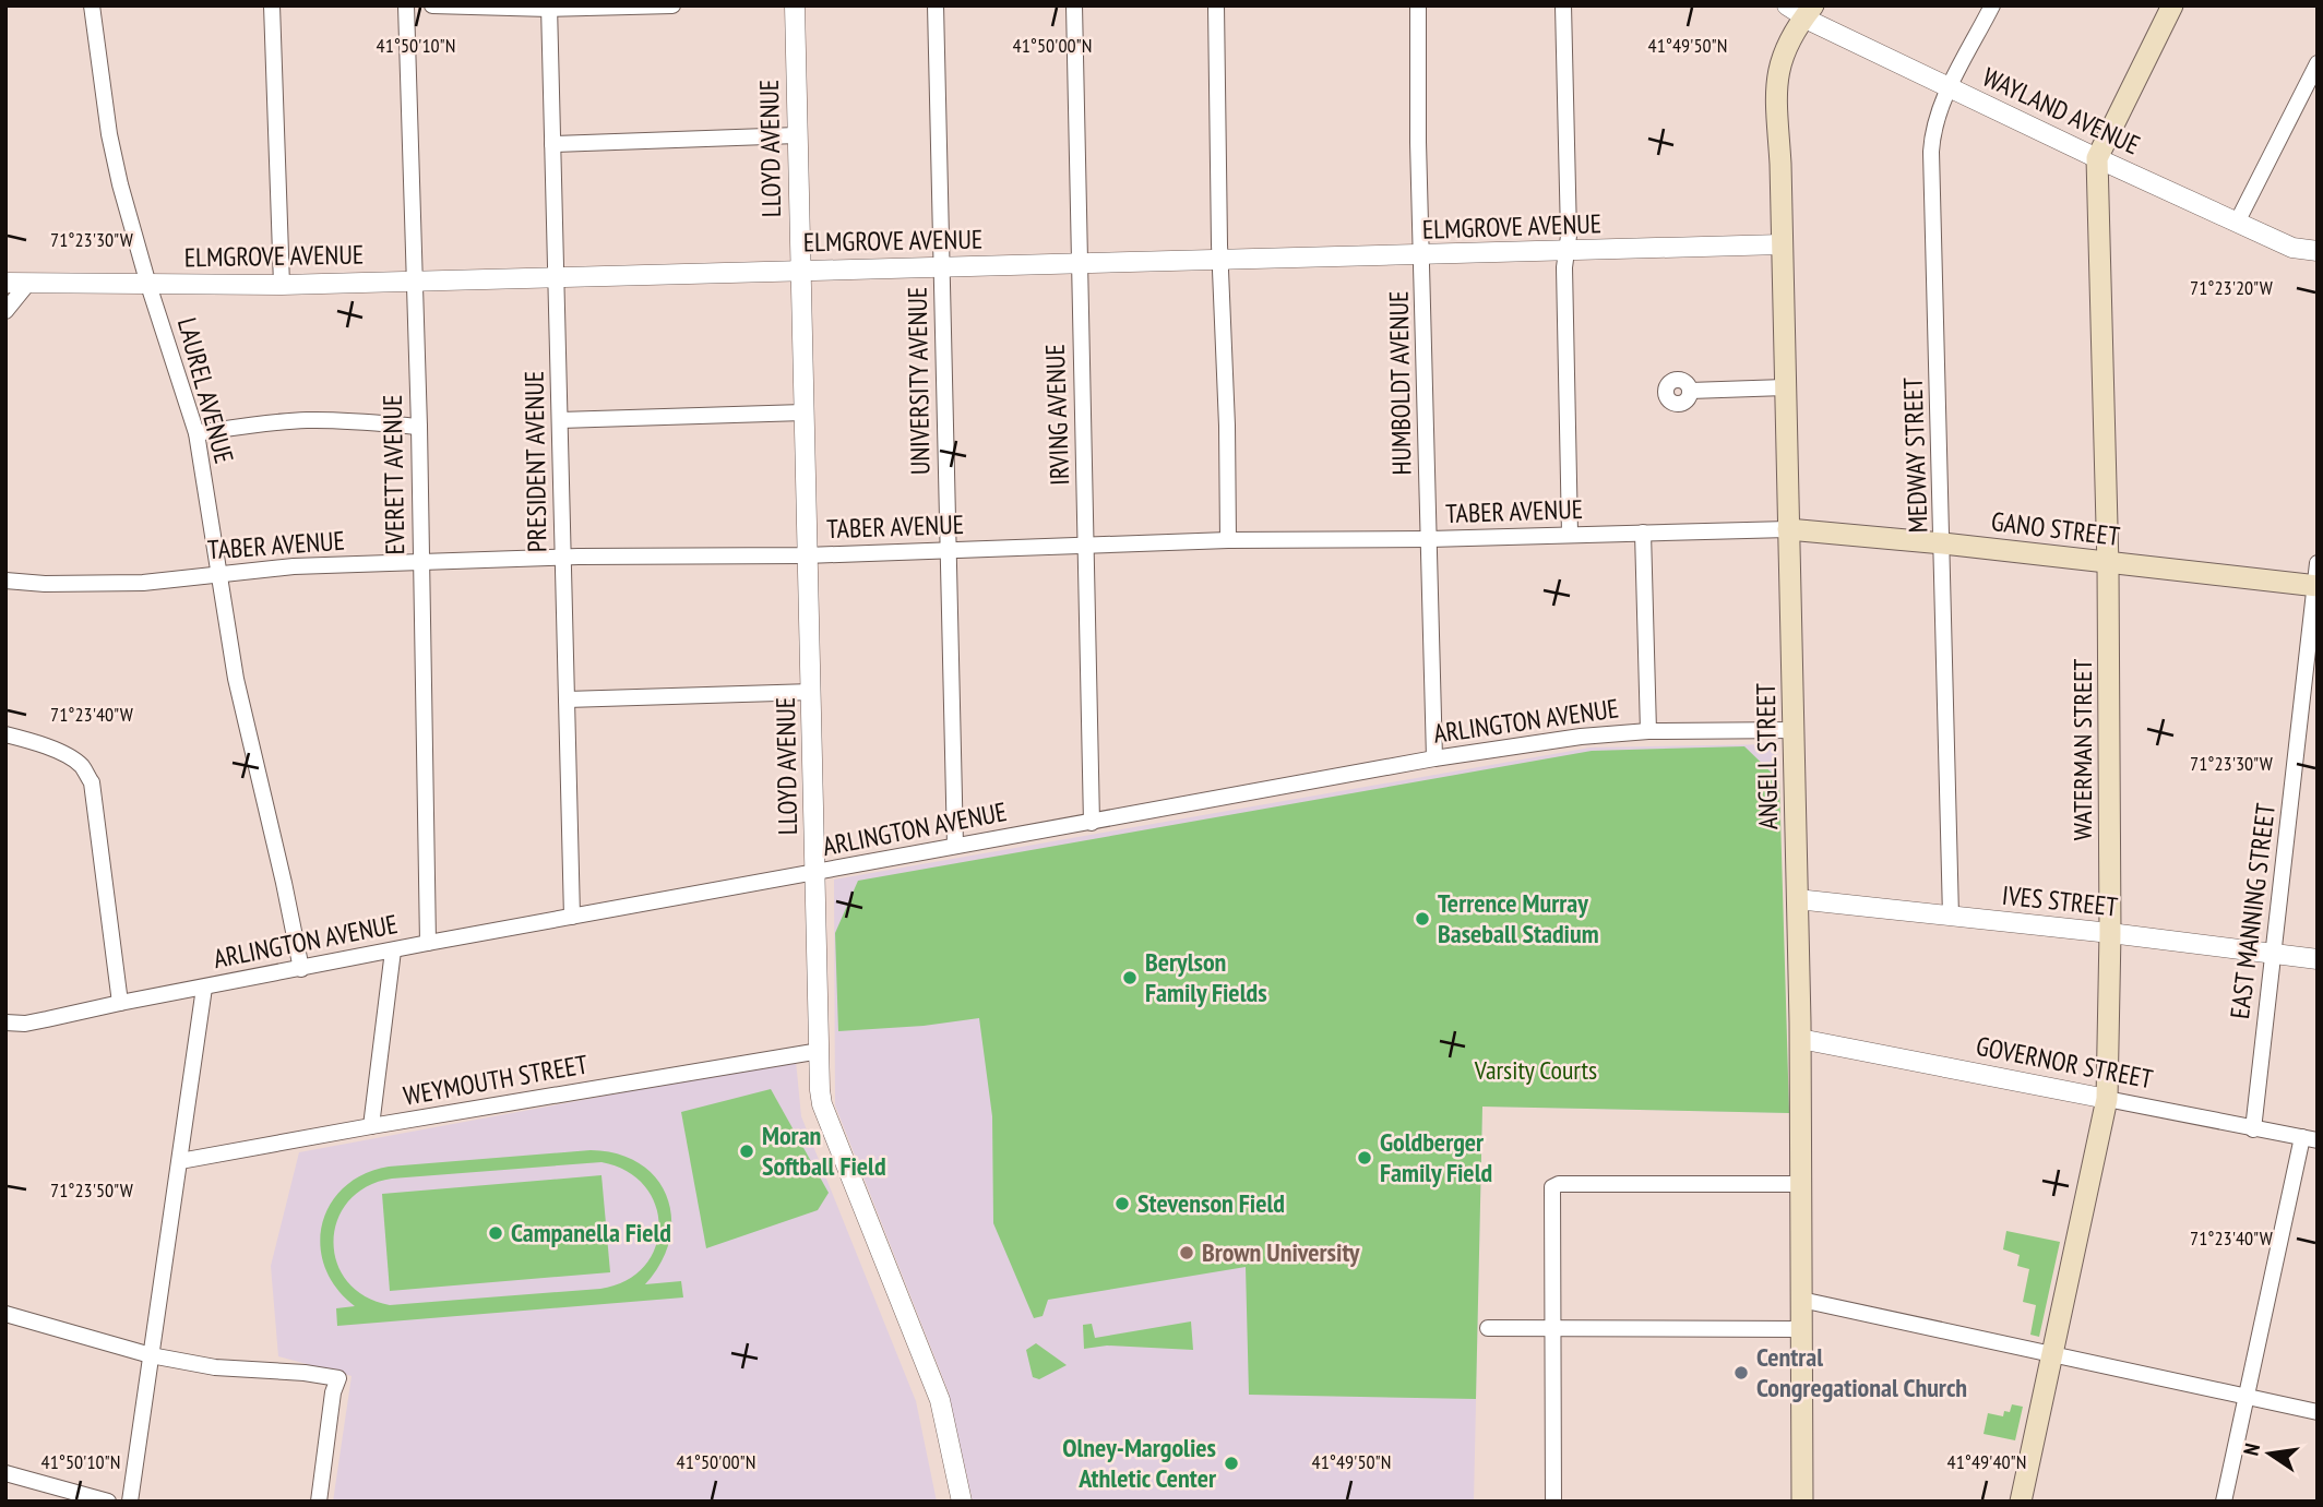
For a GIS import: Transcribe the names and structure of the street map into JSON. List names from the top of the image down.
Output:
{
  "streets": {
    "main road": ["GANO STREET", "WATERMAN STREET", "ANGELL STREET"],
    "street": [
      "WAYLAND AVENUE",
      "LLOYD AVENUE",
      "ELMGROVE AVENUE",
      "UNIVERSITY AVENUE",
      "HUMBOLDT AVENUE",
      "LAUREL AVENUE",
      "IRVING AVENUE",
      "MEDWAY STREET",
      "PRESIDENT AVENUE",
      "EVERETT AVENUE",
      "TABER AVENUE",
      "ARLINGTON AVENUE",
      "IVES STREET",
      "EAST MANNING STREET",
      "GOVERNOR STREET",
      "WEYMOUTH STREET"
    ]
  },
  "crossings": [
    ["WAYLAND AVENUE", "MEDWAY STREET"],
    ["WAYLAND AVENUE", "WATERMAN STREET"],
    ["WAYLAND AVENUE", "ANGELL STREET"],
    ["LLOYD AVENUE", "ELMGROVE AVENUE"],
    ["LLOYD AVENUE", "TABER AVENUE"],
    ["LLOYD AVENUE", "ARLINGTON AVENUE"],
    ["LLOYD AVENUE", "WEYMOUTH STREET"],
    ["ELMGROVE AVENUE", "UNIVERSITY AVENUE"],
    ["ELMGROVE AVENUE", "HUMBOLDT AVENUE"],
    ["ELMGROVE AVENUE", "LAUREL AVENUE"],
    ["ELMGROVE AVENUE", "IRVING AVENUE"],
    ["ELMGROVE AVENUE", "PRESIDENT AVENUE"],
    ["ELMGROVE AVENUE", "EVERETT AVENUE"],
    ["ELMGROVE AVENUE", "ANGELL STREET"],
    ["UNIVERSITY AVENUE", "TABER AVENUE"],
    ["UNIVERSITY AVENUE", "ARLINGTON AVENUE"],
    ["HUMBOLDT AVENUE", "TABER AVENUE"],
    ["HUMBOLDT AVENUE", "ARLINGTON AVENUE"],
    ["LAUREL AVENUE", "TABER AVENUE"],
    ["LAUREL AVENUE", "ARLINGTON AVENUE"],
    ["IRVING AVENUE", "TABER AVENUE"],
    ["IRVING AVENUE", "ARLINGTON AVENUE"],
    ["MEDWAY STREET", "GANO STREET"],
    ["MEDWAY STREET", "IVES STREET"],
    ["PRESIDENT AVENUE", "TABER AVENUE"],
    ["PRESIDENT AVENUE", "ARLINGTON AVENUE"],
    ["EVERETT AVENUE", "TABER AVENUE"],
    ["EVERETT AVENUE", "ARLINGTON AVENUE"],
    ["TABER AVENUE", "GANO STREET"],
    ["TABER AVENUE", "ANGELL STREET"],
    ["GANO STREET", "WATERMAN STREET"],
    ["GANO STREET", "ANGELL STREET"],
    ["GANO STREET", "EAST MANNING STREET"],
    ["ARLINGTON AVENUE", "ANGELL STREET"],
    ["WATERMAN STREET", "IVES STREET"],
    ["WATERMAN STREET", "GOVERNOR STREET"],
    ["ANGELL STREET", "IVES STREET"],
    ["ANGELL STREET", "GOVERNOR STREET"],
    ["IVES STREET", "EAST MANNING STREET"],
    ["EAST MANNING STREET", "GOVERNOR STREET"]
  ],
  "parks": ["Varsity Courts"],
  "places": [
    "Terrence Murray Baseball Stadium",
    "Berylson Family Fields",
    "Moran Softball Field",
    "Goldberger Family Field",
    "Stevenson Field",
    "Campanella Field",
    "Brown University",
    "Central Congregational Church",
    "Olney-Margolies Athletic Center"
  ],
  "north": "left",
  "coordinates": [
    "41°50'10\"N",
    "41°50'00\"N",
    "41°49'50\"N",
    "71°23'30\"W",
    "71°23'20\"W",
    "71°23'40\"W",
    "71°23'50\"W",
    "41°49'40\"N"
  ]
}
